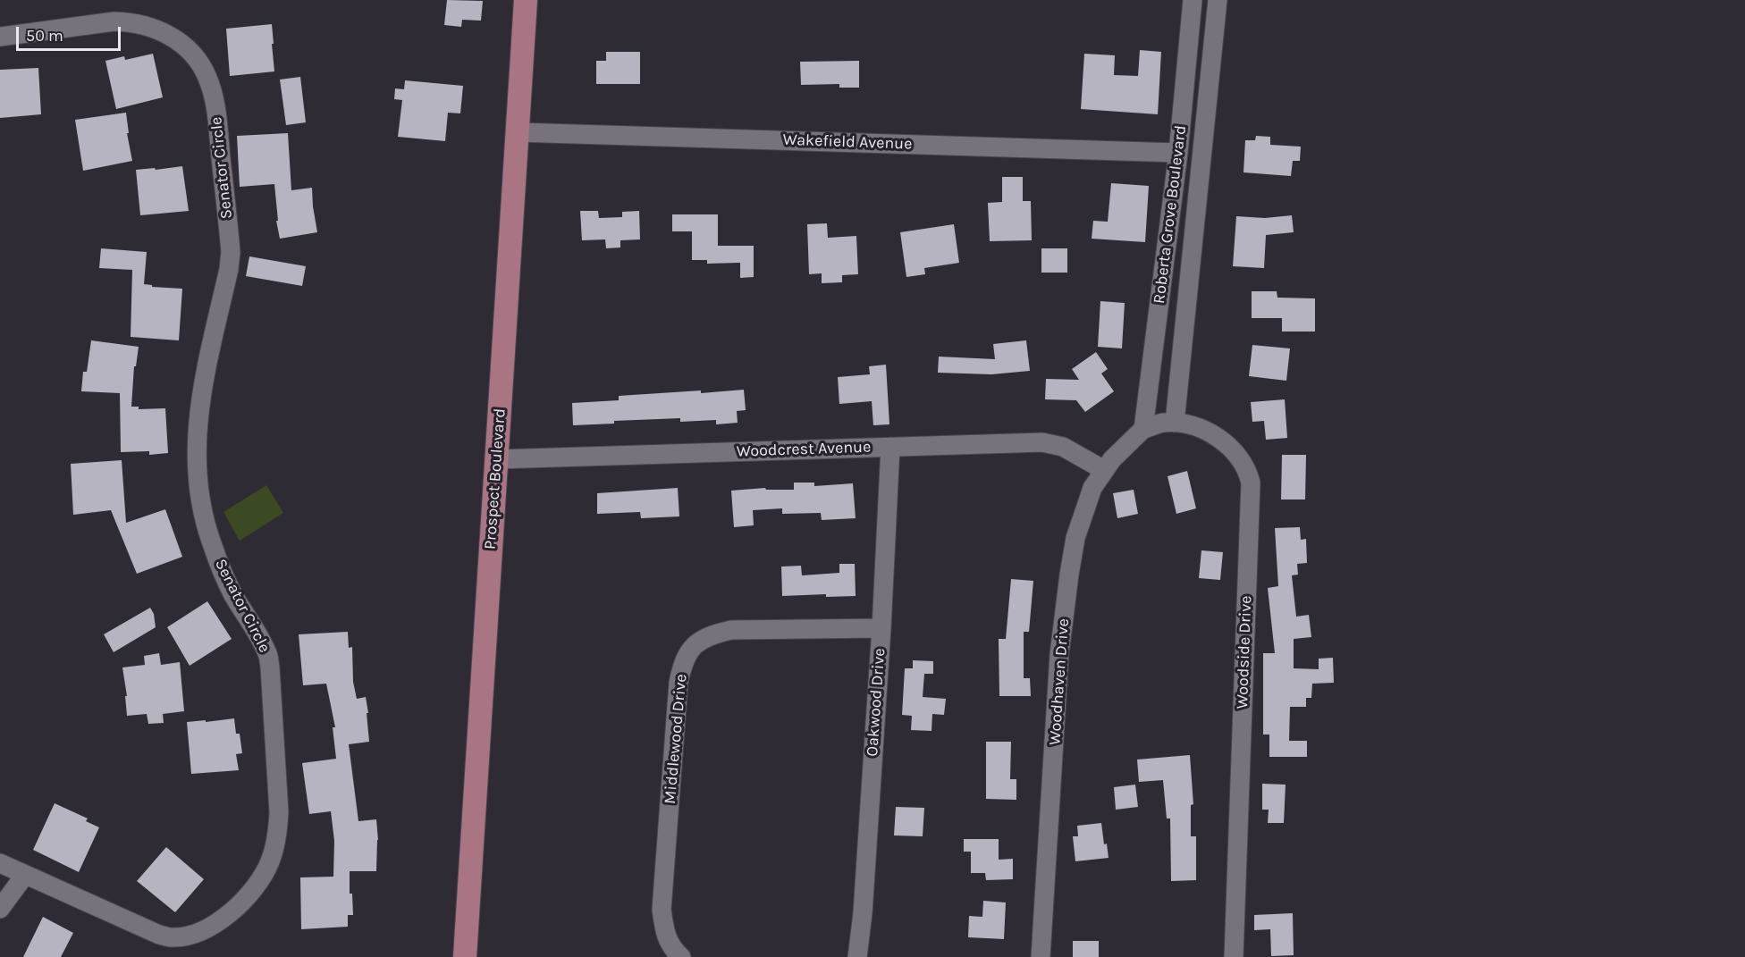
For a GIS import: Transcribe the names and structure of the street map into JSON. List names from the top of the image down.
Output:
{
  "streets": {
    "main road": ["Prospect Boulevard"],
    "street": [
      "Wakefield Avenue",
      "Senator Circle",
      "Roberta Grove Boulevard",
      "Woodcrest Avenue",
      "Woodside Drive",
      "Woodhaven Drive",
      "Oakwood Drive",
      "Middlewood Drive"
    ]
  },
  "crossings": [
    ["Wakefield Avenue", "Roberta Grove Boulevard"],
    ["Wakefield Avenue", "Prospect Boulevard"],
    ["Roberta Grove Boulevard", "Woodside Drive"],
    ["Roberta Grove Boulevard", "Woodhaven Drive"],
    ["Woodcrest Avenue", "Prospect Boulevard"],
    ["Woodcrest Avenue", "Woodhaven Drive"],
    ["Woodcrest Avenue", "Oakwood Drive"],
    ["Woodside Drive", "Woodhaven Drive"],
    ["Oakwood Drive", "Middlewood Drive"]
  ],
  "scale_bar": "50 m"
}
